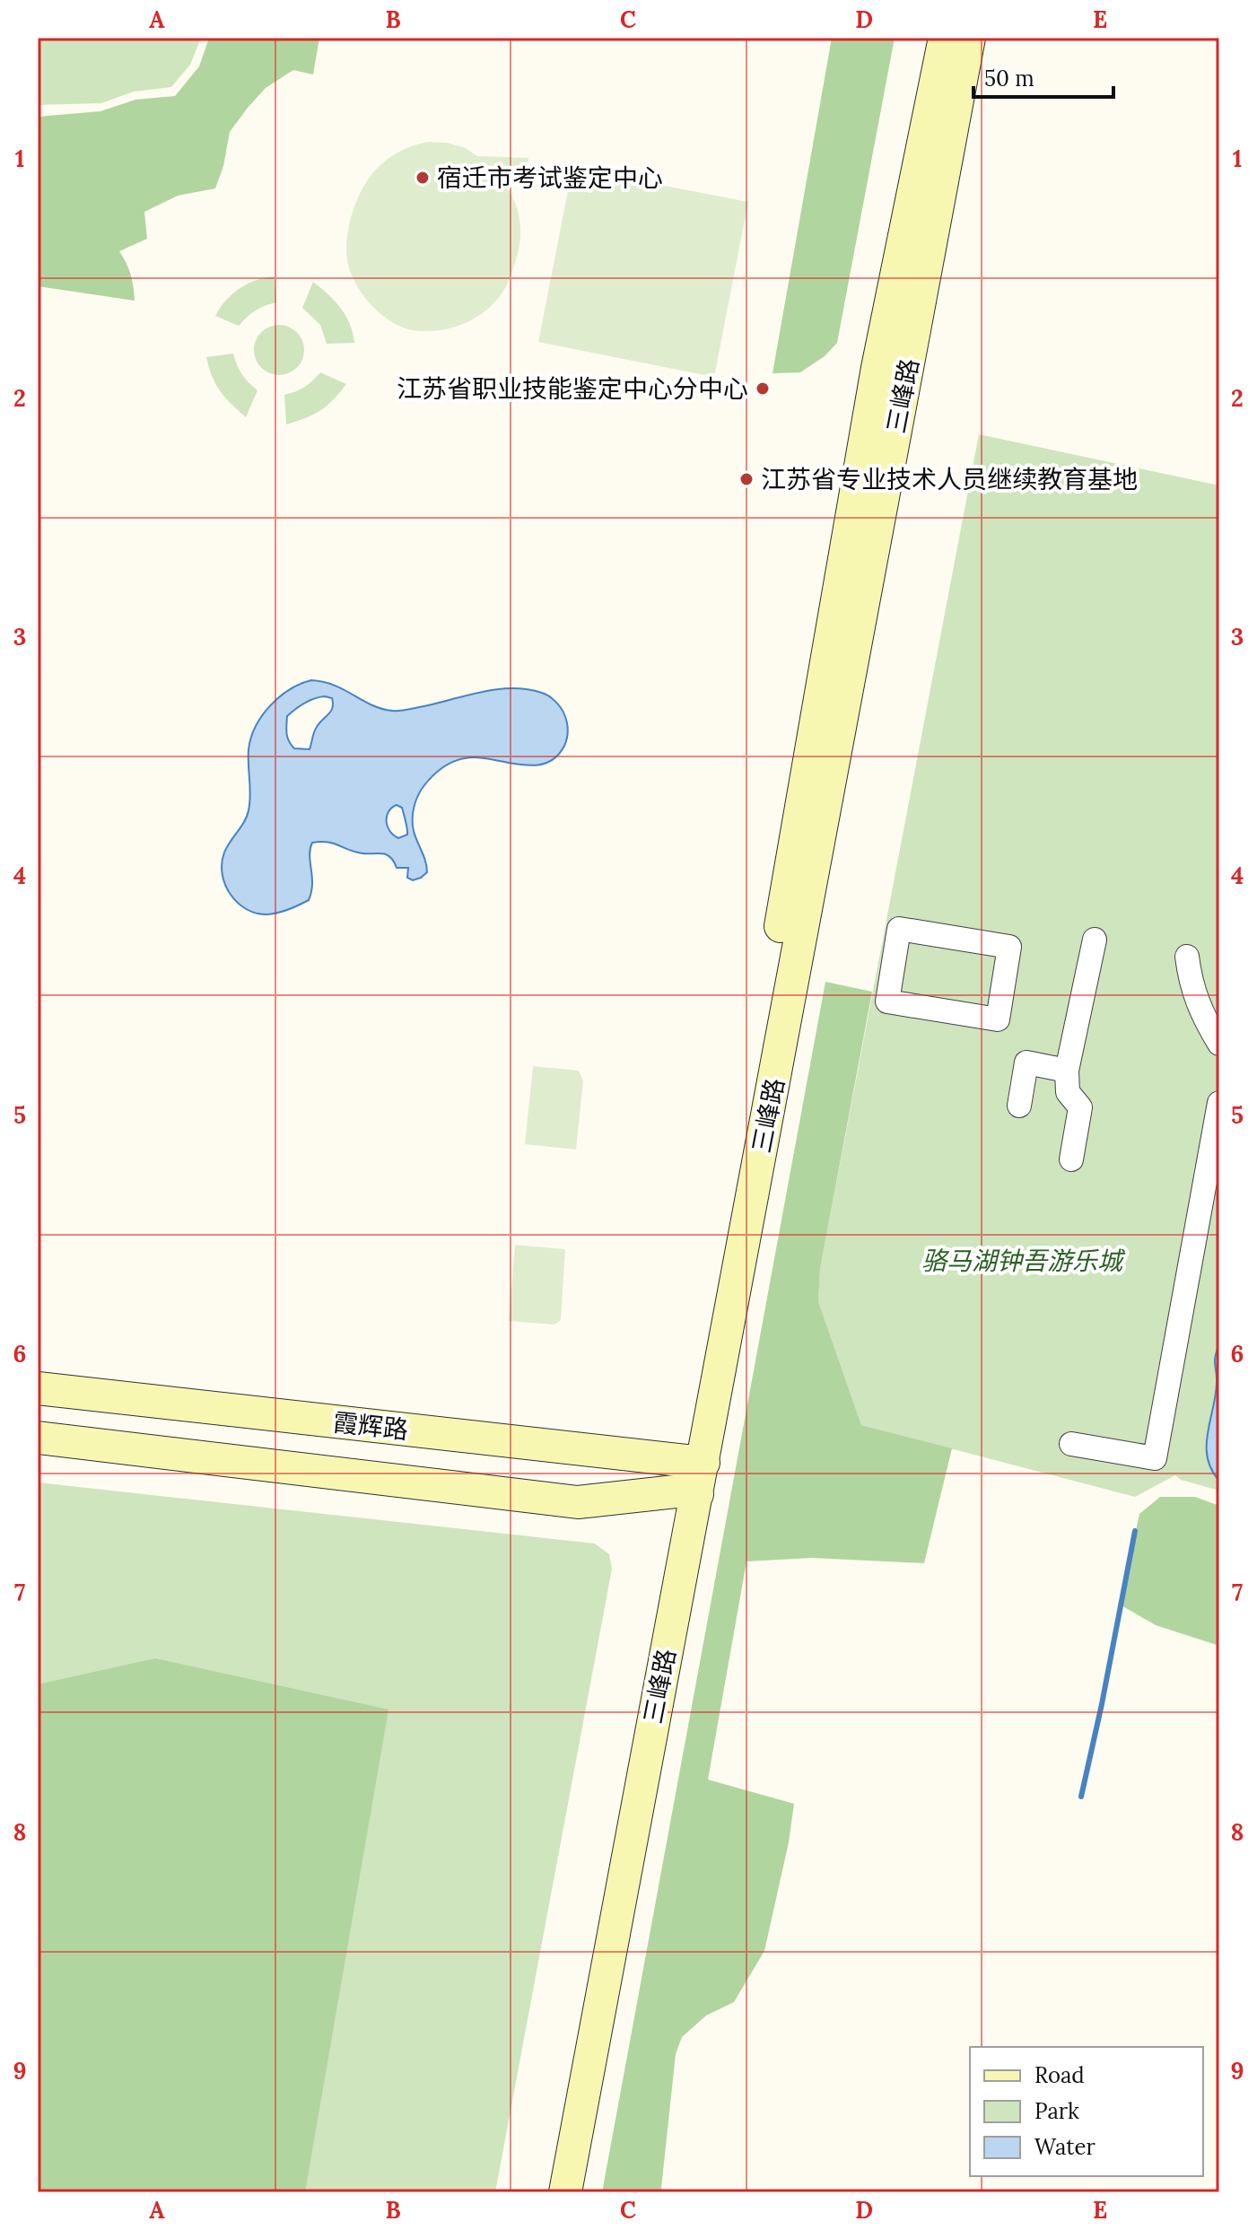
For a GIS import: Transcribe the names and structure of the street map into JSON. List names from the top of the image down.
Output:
{
  "streets": {
    "main road": ["三峰路", "霞辉路"]
  },
  "crossings": [
    ["三峰路", "霞辉路"]
  ],
  "parks": ["骆马湖钟吾游乐城"],
  "places": ["宿迁市考试鉴定中心", "江苏省职业技能鉴定中心分中心", "江苏省专业技术人员继续教育基地"],
  "legend": ["Road", "Park", "Water"],
  "scale_bar": "50 m",
  "grid": {
    "columns": [
      "A",
      "B",
      "C",
      "D",
      "E"
    ],
    "rows": [
      "1",
      "2",
      "3",
      "4",
      "5",
      "6",
      "7",
      "8",
      "9"
    ]
  }
}
